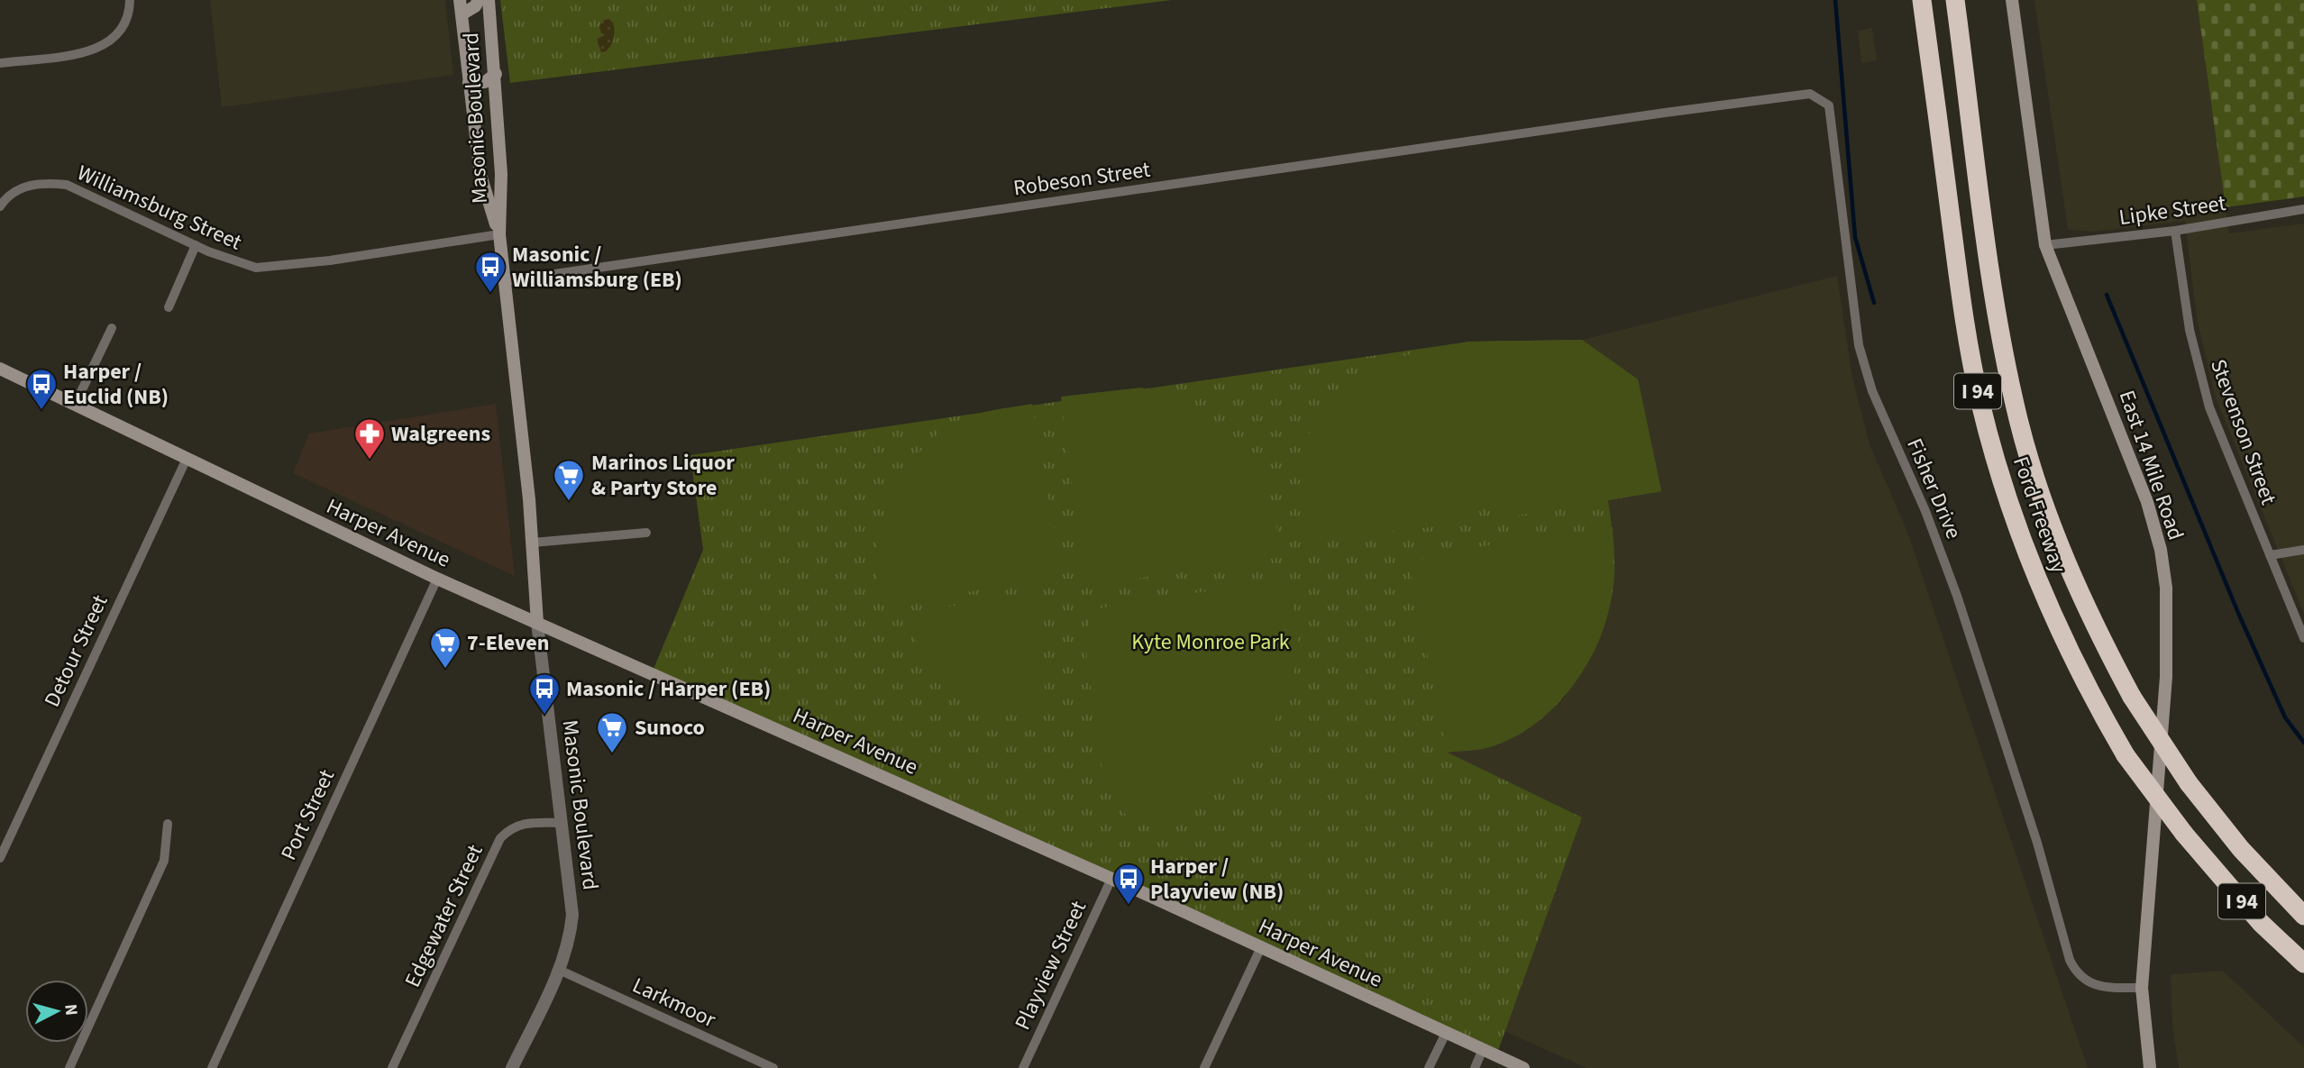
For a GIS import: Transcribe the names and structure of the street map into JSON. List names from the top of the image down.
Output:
{
  "streets": {
    "highway": ["I 94", "Ford Freeway"],
    "main road": ["Masonic Boulevard", "East 14 Mile Road", "Harper Avenue"],
    "street": [
      "Robeson Street",
      "Williamsburg Street",
      "Lipke Street",
      "Stevenson Street",
      "Fisher Drive",
      "Detour Street",
      "Port Street",
      "Edgewater Street",
      "Playview Street",
      "Larkmoor"
    ]
  },
  "crossings": [
    ["Masonic Boulevard", "Robeson Street"],
    ["Masonic Boulevard", "Williamsburg Street"],
    ["Masonic Boulevard", "Harper Avenue"],
    ["Masonic Boulevard", "Edgewater Street"],
    ["Masonic Boulevard", "Larkmoor"],
    ["Robeson Street", "Fisher Drive"],
    ["Lipke Street", "Stevenson Street"],
    ["Lipke Street", "East 14 Mile Road"],
    ["East 14 Mile Road", "Fisher Drive"],
    ["Harper Avenue", "Detour Street"],
    ["Harper Avenue", "Port Street"],
    ["Harper Avenue", "Playview Street"]
  ],
  "parks": ["Kyte Monroe Park"],
  "places": {
    "bus stop": [
      "Masonic / Williamsburg (EB)",
      "Harper / Euclid (NB)",
      "Masonic / Harper (EB)",
      "Harper / Playview (NB)"
    ],
    "pharmacy": ["Walgreens"],
    "supermarket": ["Marinos Liquor & Party Store", "7-Eleven", "Sunoco"]
  },
  "north": "right"
}
